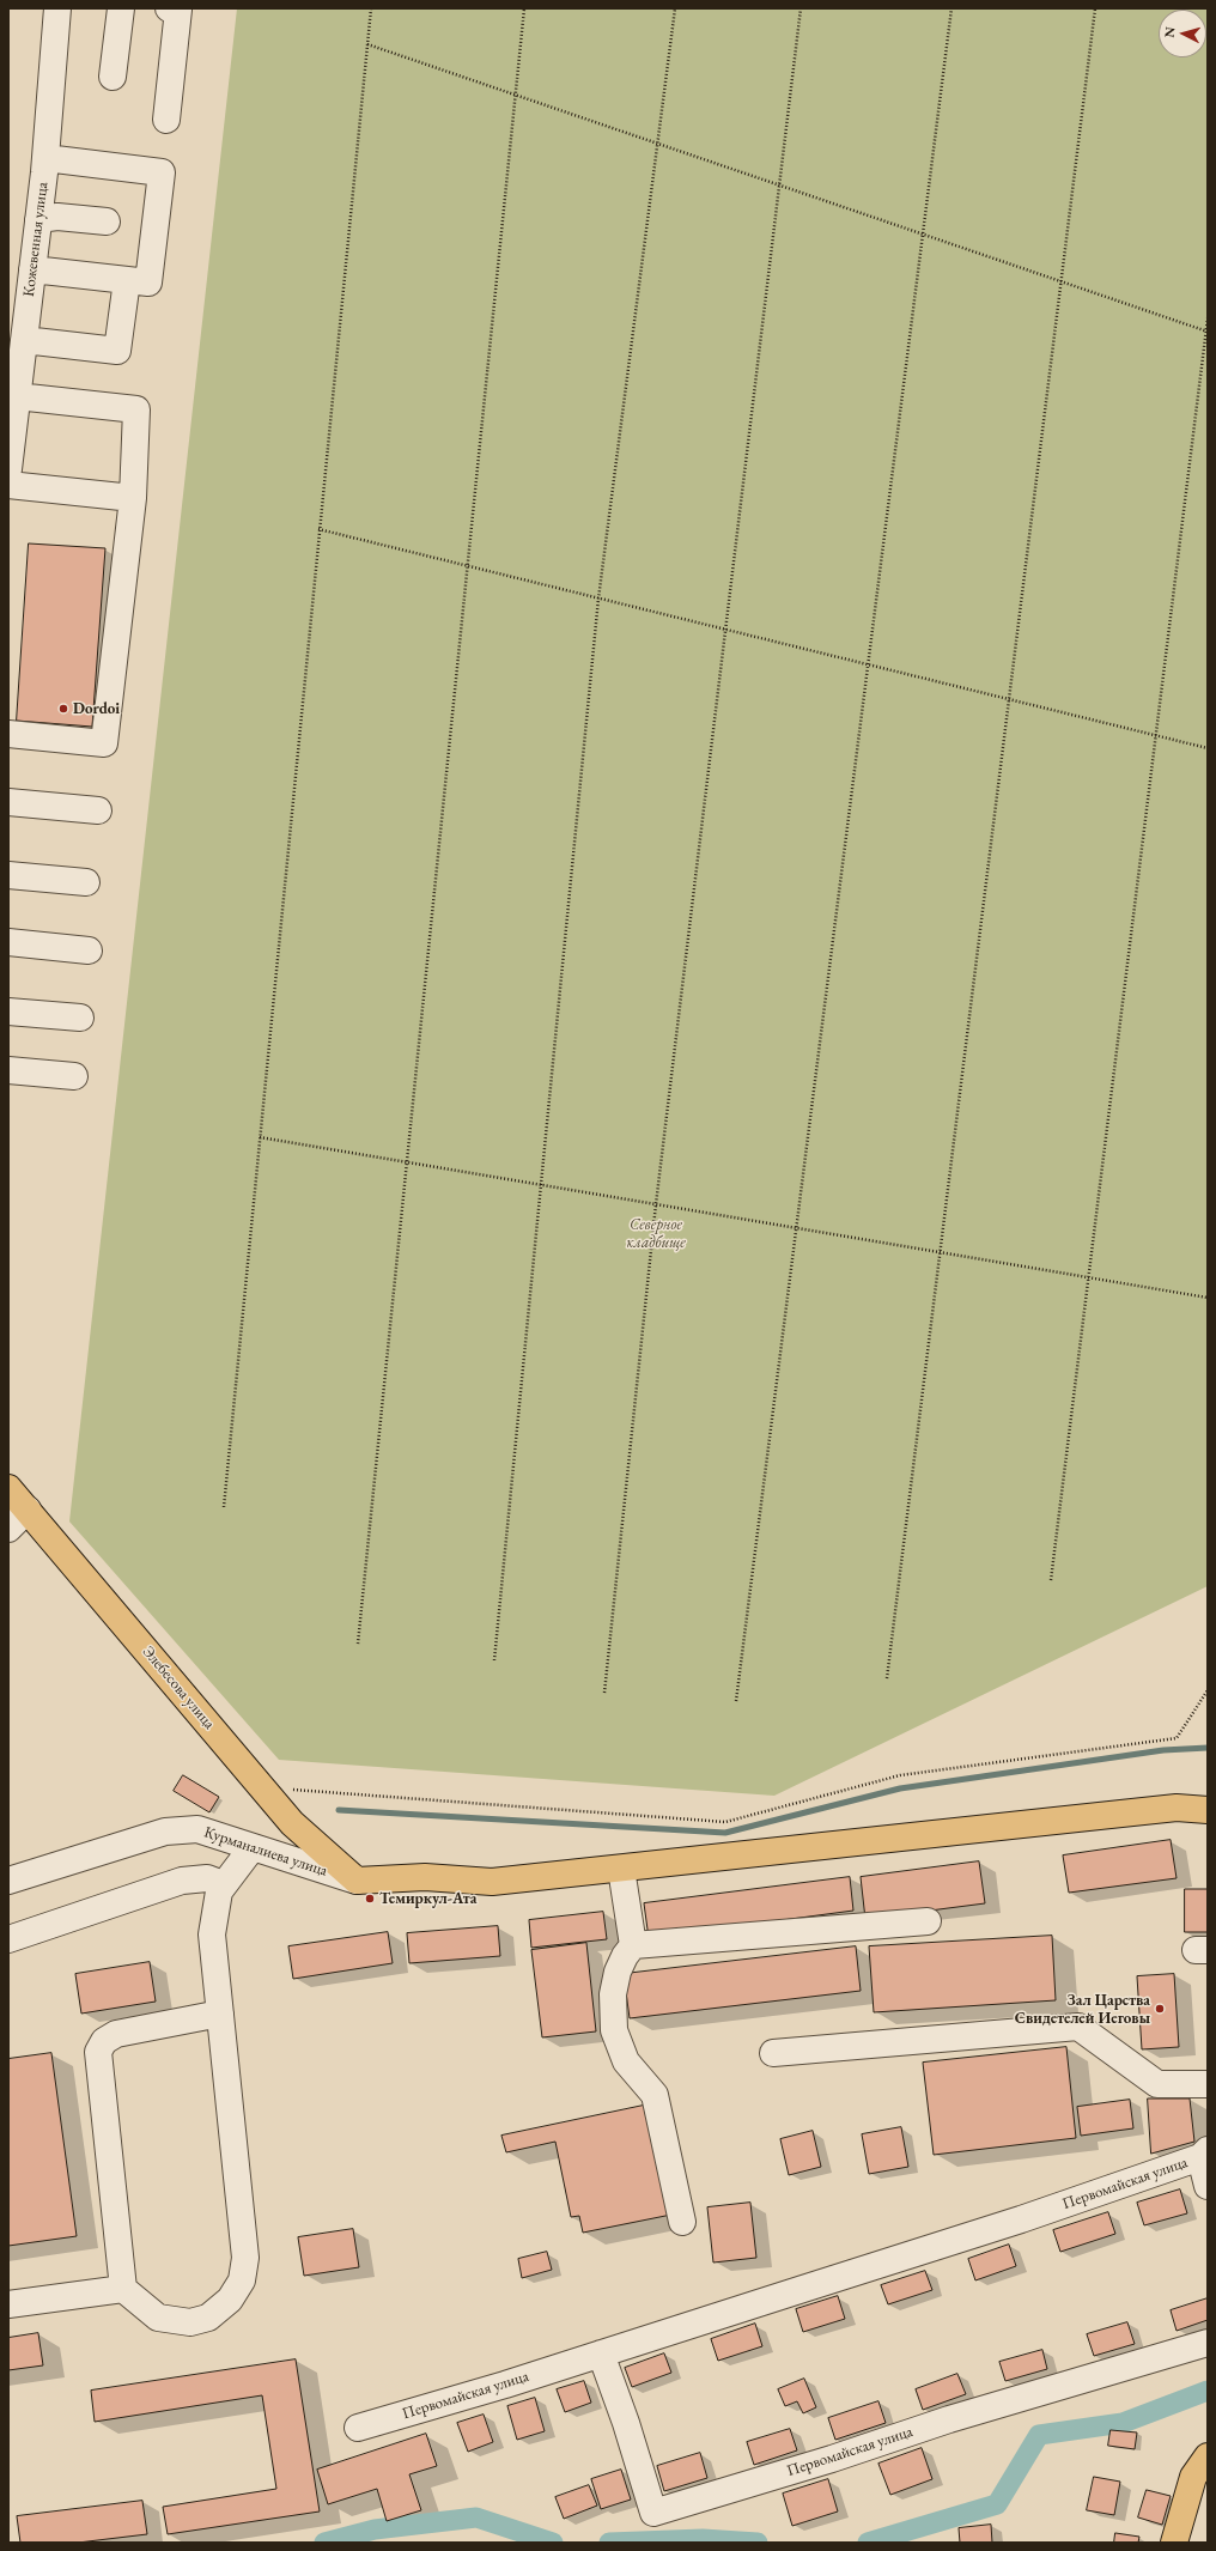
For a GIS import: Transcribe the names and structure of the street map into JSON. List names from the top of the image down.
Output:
{
  "streets": {
    "main road": ["Элебесова улица"],
    "street": ["Кожевенная улица", "Курманалиева улица", "Первомайская улица"]
  },
  "crossings": [
    ["Элебесова улица", "Курманалиева улица"]
  ],
  "parks": ["Северное кладбище"],
  "places": ["Dordoi", "Темиркул-Ата", "Зал Царства Свидетелей Иеговы"],
  "north": "left"
}
